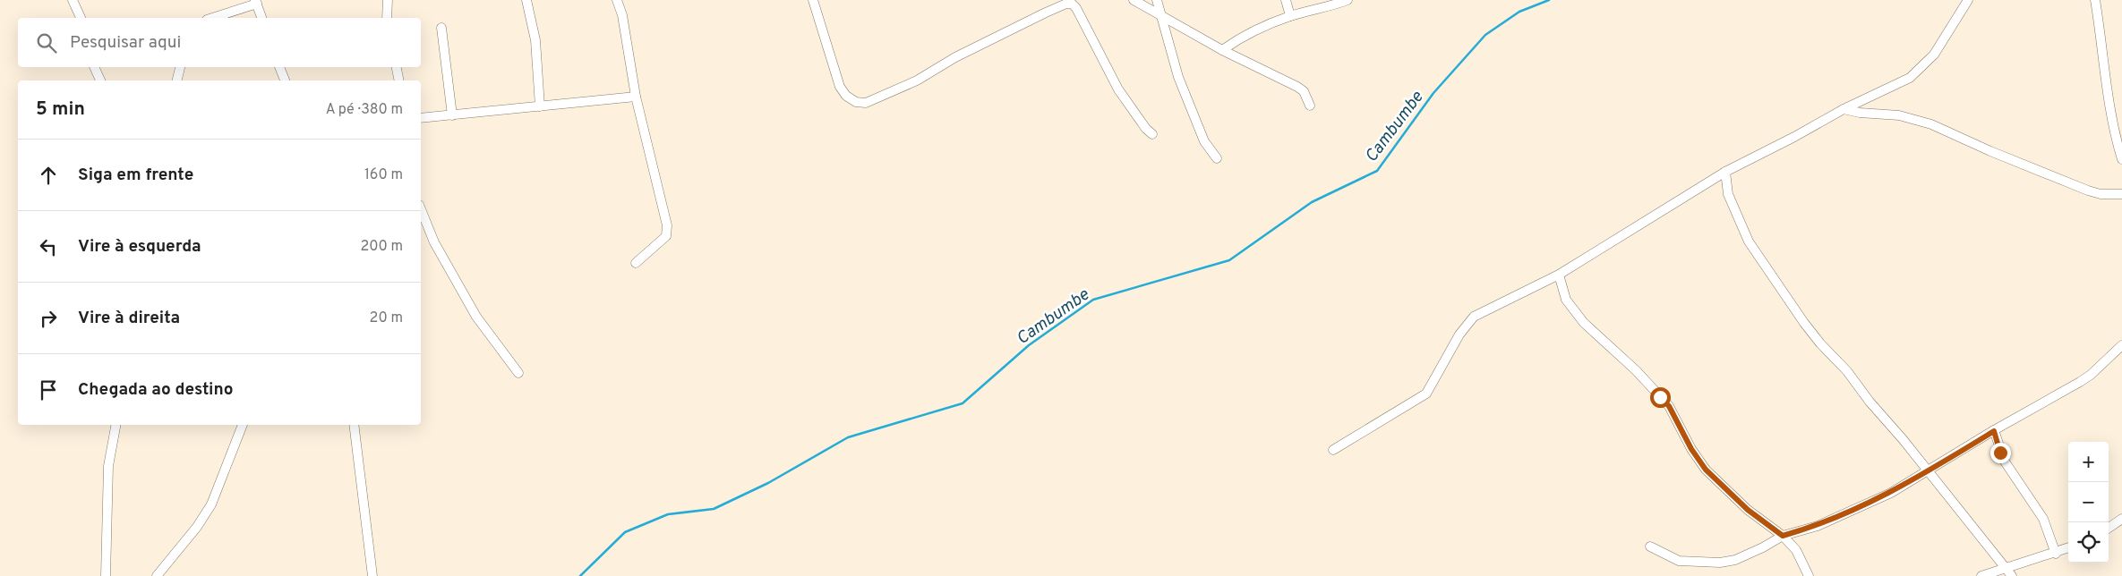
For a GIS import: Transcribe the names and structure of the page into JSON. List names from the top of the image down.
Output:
{
  "water": ["Cambumbe"],
  "page": {
    "search": "Pesquisar aqui",
    "heading": ["5 min", "A pé · 380 m"],
    "list": [
      ["Siga em frente", "160 m"],
      ["Vire à esquerda", "200 m"],
      ["Vire à direita", "20 m"],
      "Chegada ao destino"
    ],
    "map_buttons": ["+", "−"]
  }
}
